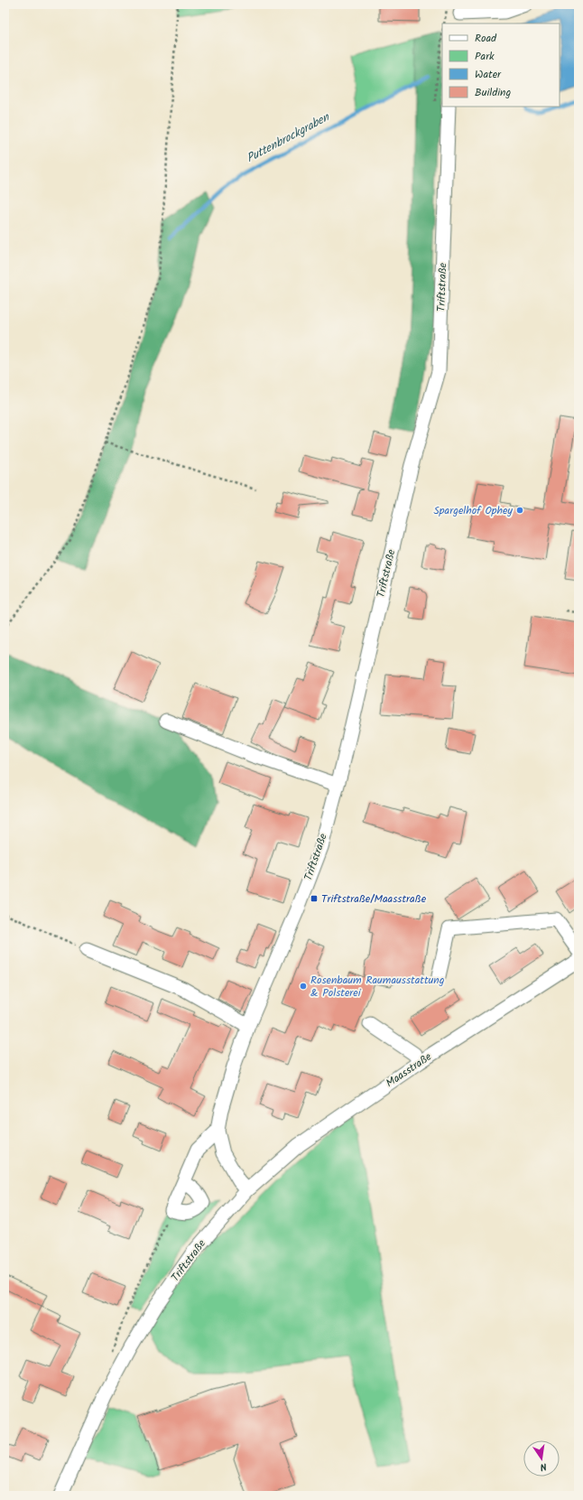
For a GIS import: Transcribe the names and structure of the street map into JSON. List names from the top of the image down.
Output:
{
  "streets": {
    "street": ["Triftstraße", "Maasstraße"]
  },
  "crossings": [
    ["Triftstraße", "Maasstraße"]
  ],
  "water": ["Puttenbrockgraben"],
  "places": {
    "other": ["Spargelhof Ophey", "Rosenbaum Raumausstattung & Polsterei"],
    "transit": ["Triftstraße/Maasstraße"]
  },
  "legend": [
    "Road",
    "Park",
    "Water",
    "Building"
  ],
  "north": "bottom"
}
